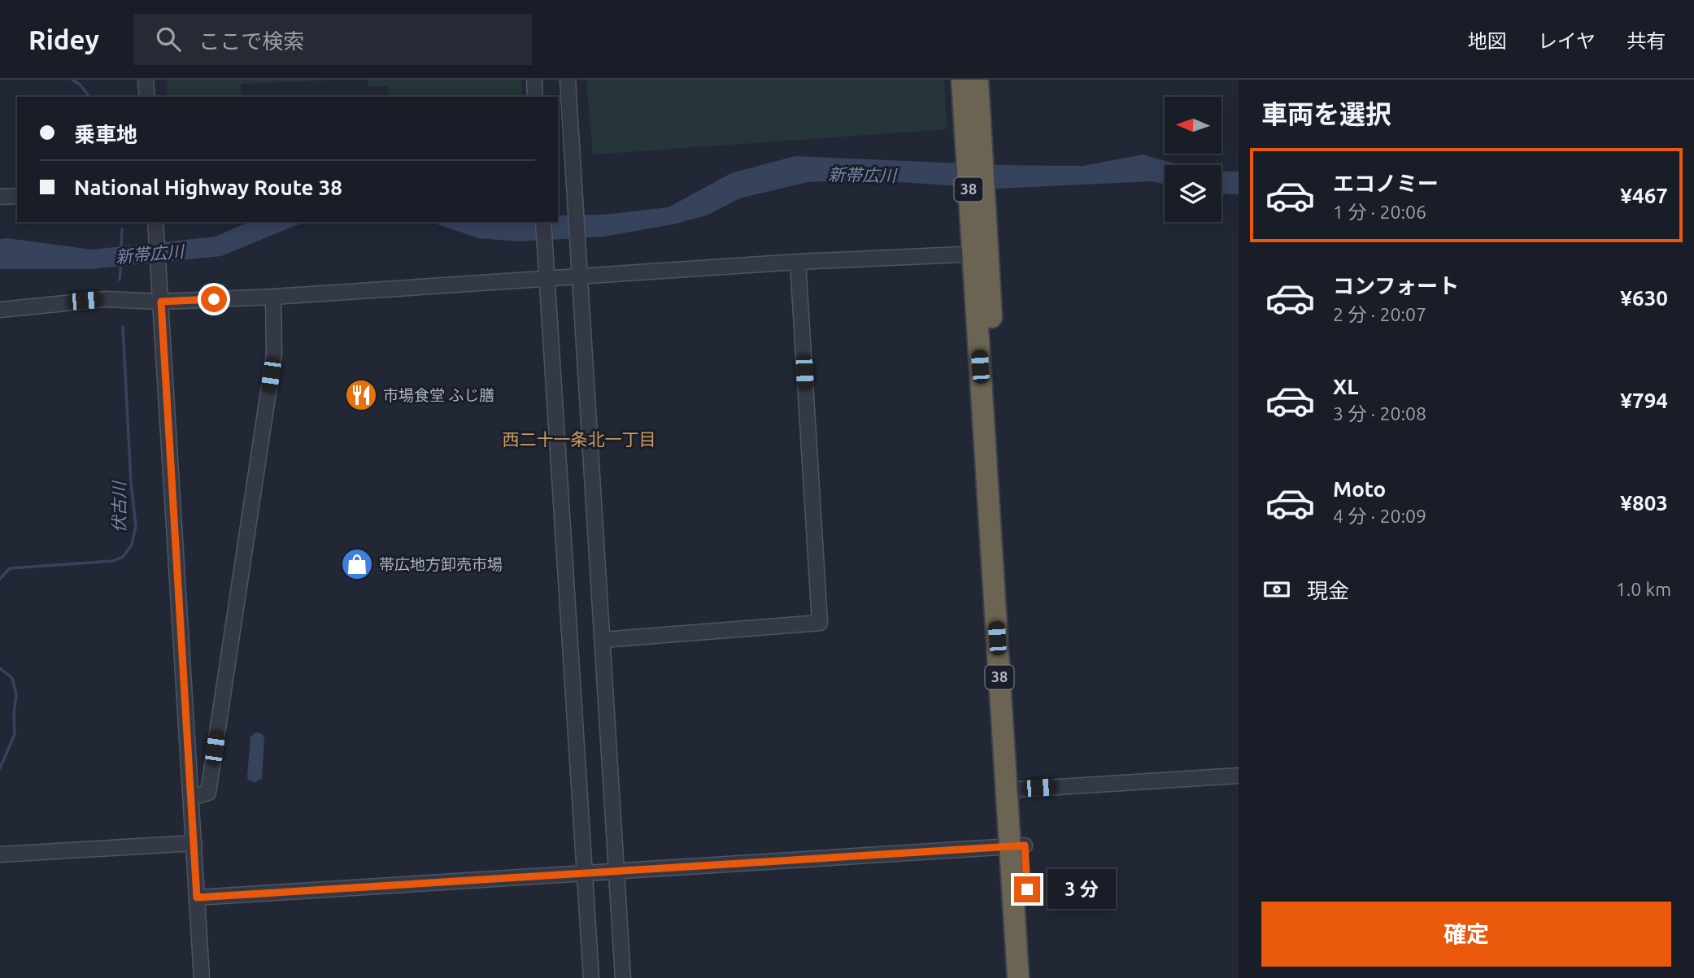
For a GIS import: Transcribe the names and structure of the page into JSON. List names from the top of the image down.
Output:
{
  "streets": {
    "highway": ["38"]
  },
  "districts": ["西二十一条北一丁目"],
  "water": ["新帯広川", "伏古川"],
  "places": {
    "restaurant": ["市場食堂 ふじ膳"],
    "shop": ["帯広地方卸売市場"]
  },
  "north": "left",
  "page": {
    "header": "Ridey",
    "search": "ここで検索",
    "nav": ["地図", "レイヤ", "共有"],
    "heading": "車両を選択",
    "banner": ["乗車地", "National Highway Route 38"],
    "list": [
      {
        "name": "エコノミー",
        "note": "1 分 · 20:06",
        "value": "¥467"
      },
      {
        "name": "コンフォート",
        "note": "2 分 · 20:07",
        "value": "¥630"
      },
      {
        "name": "XL",
        "note": "3 分 · 20:08",
        "value": "¥794"
      },
      {
        "name": "Moto",
        "note": "4 分 · 20:09",
        "value": "¥803"
      }
    ],
    "pay": ["現金", "1.0 km"],
    "bubble": "3 分",
    "buttons": "確定"
  }
}
